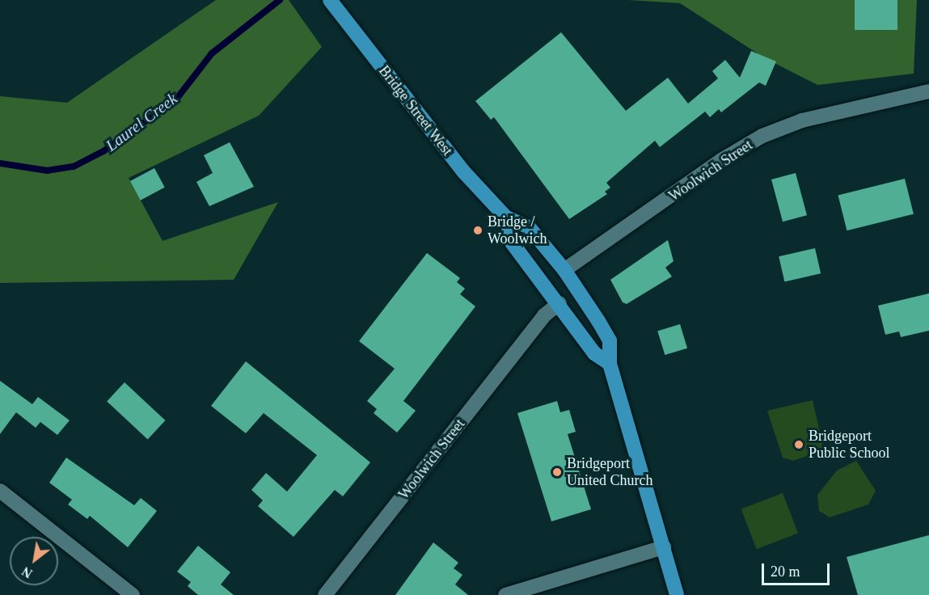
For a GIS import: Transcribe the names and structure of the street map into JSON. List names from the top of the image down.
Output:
{
  "streets": {
    "main road": ["Bridge Street West"],
    "street": ["Woolwich Street"]
  },
  "crossings": [
    ["Bridge Street West", "Woolwich Street"]
  ],
  "water": ["Laurel Creek"],
  "places": ["Bridge / Woolwich", "Bridgeport Public School", "Bridgeport United Church"],
  "scale_bar": "20 m",
  "north": "bottom left"
}
